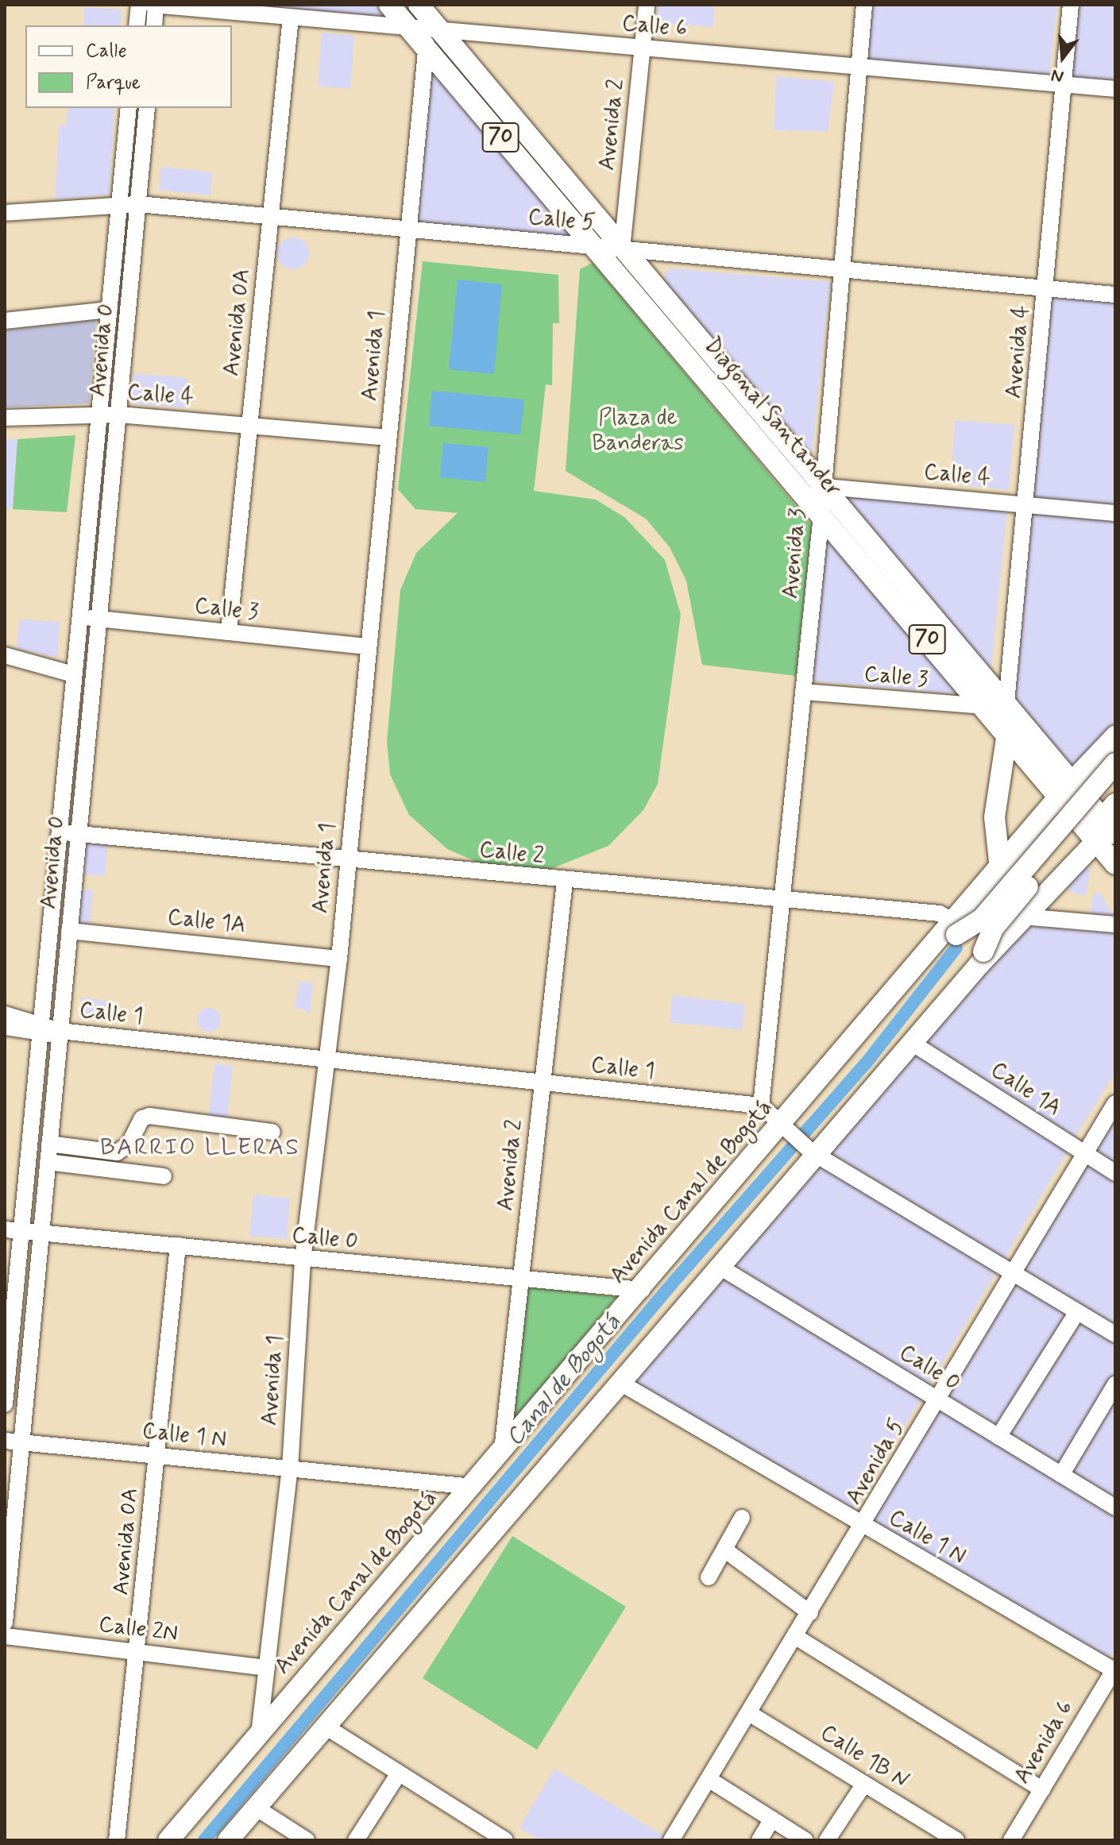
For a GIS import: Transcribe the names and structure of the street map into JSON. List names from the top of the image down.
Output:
{
  "streets": {
    "main road": ["70", "Diagonal Santander", "Avenida Canal de Bogotá"],
    "street": [
      "Calle 6",
      "Avenida 2",
      "Calle 5",
      "Avenida 0A",
      "Avenida 0",
      "Avenida 4",
      "Avenida 1",
      "Calle 4",
      "Avenida 3",
      "Calle 3",
      "Calle 2",
      "Calle 1A",
      "Calle 1",
      "Calle 0",
      "Calle 1 N",
      "Avenida 5",
      "Calle 2N",
      "Avenida 6",
      "Calle 1B N"
    ]
  },
  "crossings": [
    ["Calle 6", "Avenida 2"],
    ["Calle 6", "Avenida 0A"],
    ["Calle 6", "Avenida 4"],
    ["Calle 6", "Avenida 1"],
    ["Calle 6", "Diagonal Santander"],
    ["Calle 6", "Avenida 3"],
    ["Avenida 2", "Calle 5"],
    ["Avenida 2", "Diagonal Santander"],
    ["Avenida 2", "Calle 2"],
    ["Avenida 2", "Calle 1"],
    ["Avenida 2", "Avenida Canal de Bogotá"],
    ["Avenida 2", "Calle 0"],
    ["Calle 5", "Avenida 0A"],
    ["Calle 5", "Avenida 0"],
    ["Calle 5", "Avenida 4"],
    ["Calle 5", "Avenida 1"],
    ["Calle 5", "Diagonal Santander"],
    ["Calle 5", "Avenida 3"],
    ["Avenida 0A", "Calle 4"],
    ["Avenida 0A", "Calle 3"],
    ["Avenida 0A", "Calle 0"],
    ["Avenida 0A", "Calle 1 N"],
    ["Avenida 0A", "Calle 2N"],
    ["Avenida 0", "Calle 4"],
    ["Avenida 0", "Calle 3"],
    ["Avenida 0", "Calle 2"],
    ["Avenida 0", "Calle 1A"],
    ["Avenida 0", "Calle 1"],
    ["Avenida 0", "Calle 0"],
    ["Avenida 0", "Calle 1 N"],
    ["Avenida 4", "Calle 4"],
    ["Avenida 4", "Diagonal Santander"],
    ["Avenida 1", "Calle 4"],
    ["Avenida 1", "Diagonal Santander"],
    ["Avenida 1", "Calle 3"],
    ["Avenida 1", "Calle 2"],
    ["Avenida 1", "Calle 1A"],
    ["Avenida 1", "Calle 1"],
    ["Avenida 1", "Avenida Canal de Bogotá"],
    ["Avenida 1", "Calle 0"],
    ["Avenida 1", "Calle 1 N"],
    ["Avenida 1", "Calle 2N"],
    ["Calle 4", "Diagonal Santander"],
    ["Calle 4", "Avenida 3"],
    ["Diagonal Santander", "Avenida 3"],
    ["Diagonal Santander", "Calle 3"],
    ["Avenida 3", "Calle 3"],
    ["Avenida 3", "Calle 2"],
    ["Avenida 3", "Calle 1"],
    ["Calle 2", "Avenida Canal de Bogotá"],
    ["Calle 1A", "Avenida 5"],
    ["Avenida Canal de Bogotá", "Calle 0"],
    ["Avenida Canal de Bogotá", "Calle 1 N"],
    ["Calle 0", "Avenida 5"],
    ["Calle 1 N", "Avenida 5"],
    ["Calle 1 N", "Avenida 6"],
    ["Avenida 5", "Calle 1B N"]
  ],
  "districts": ["BARRIO LLERAS"],
  "water": ["Canal de Bogotá"],
  "parks": ["Plaza de Banderas"],
  "legend": ["Calle", "Parque"],
  "north": "bottom"
}
